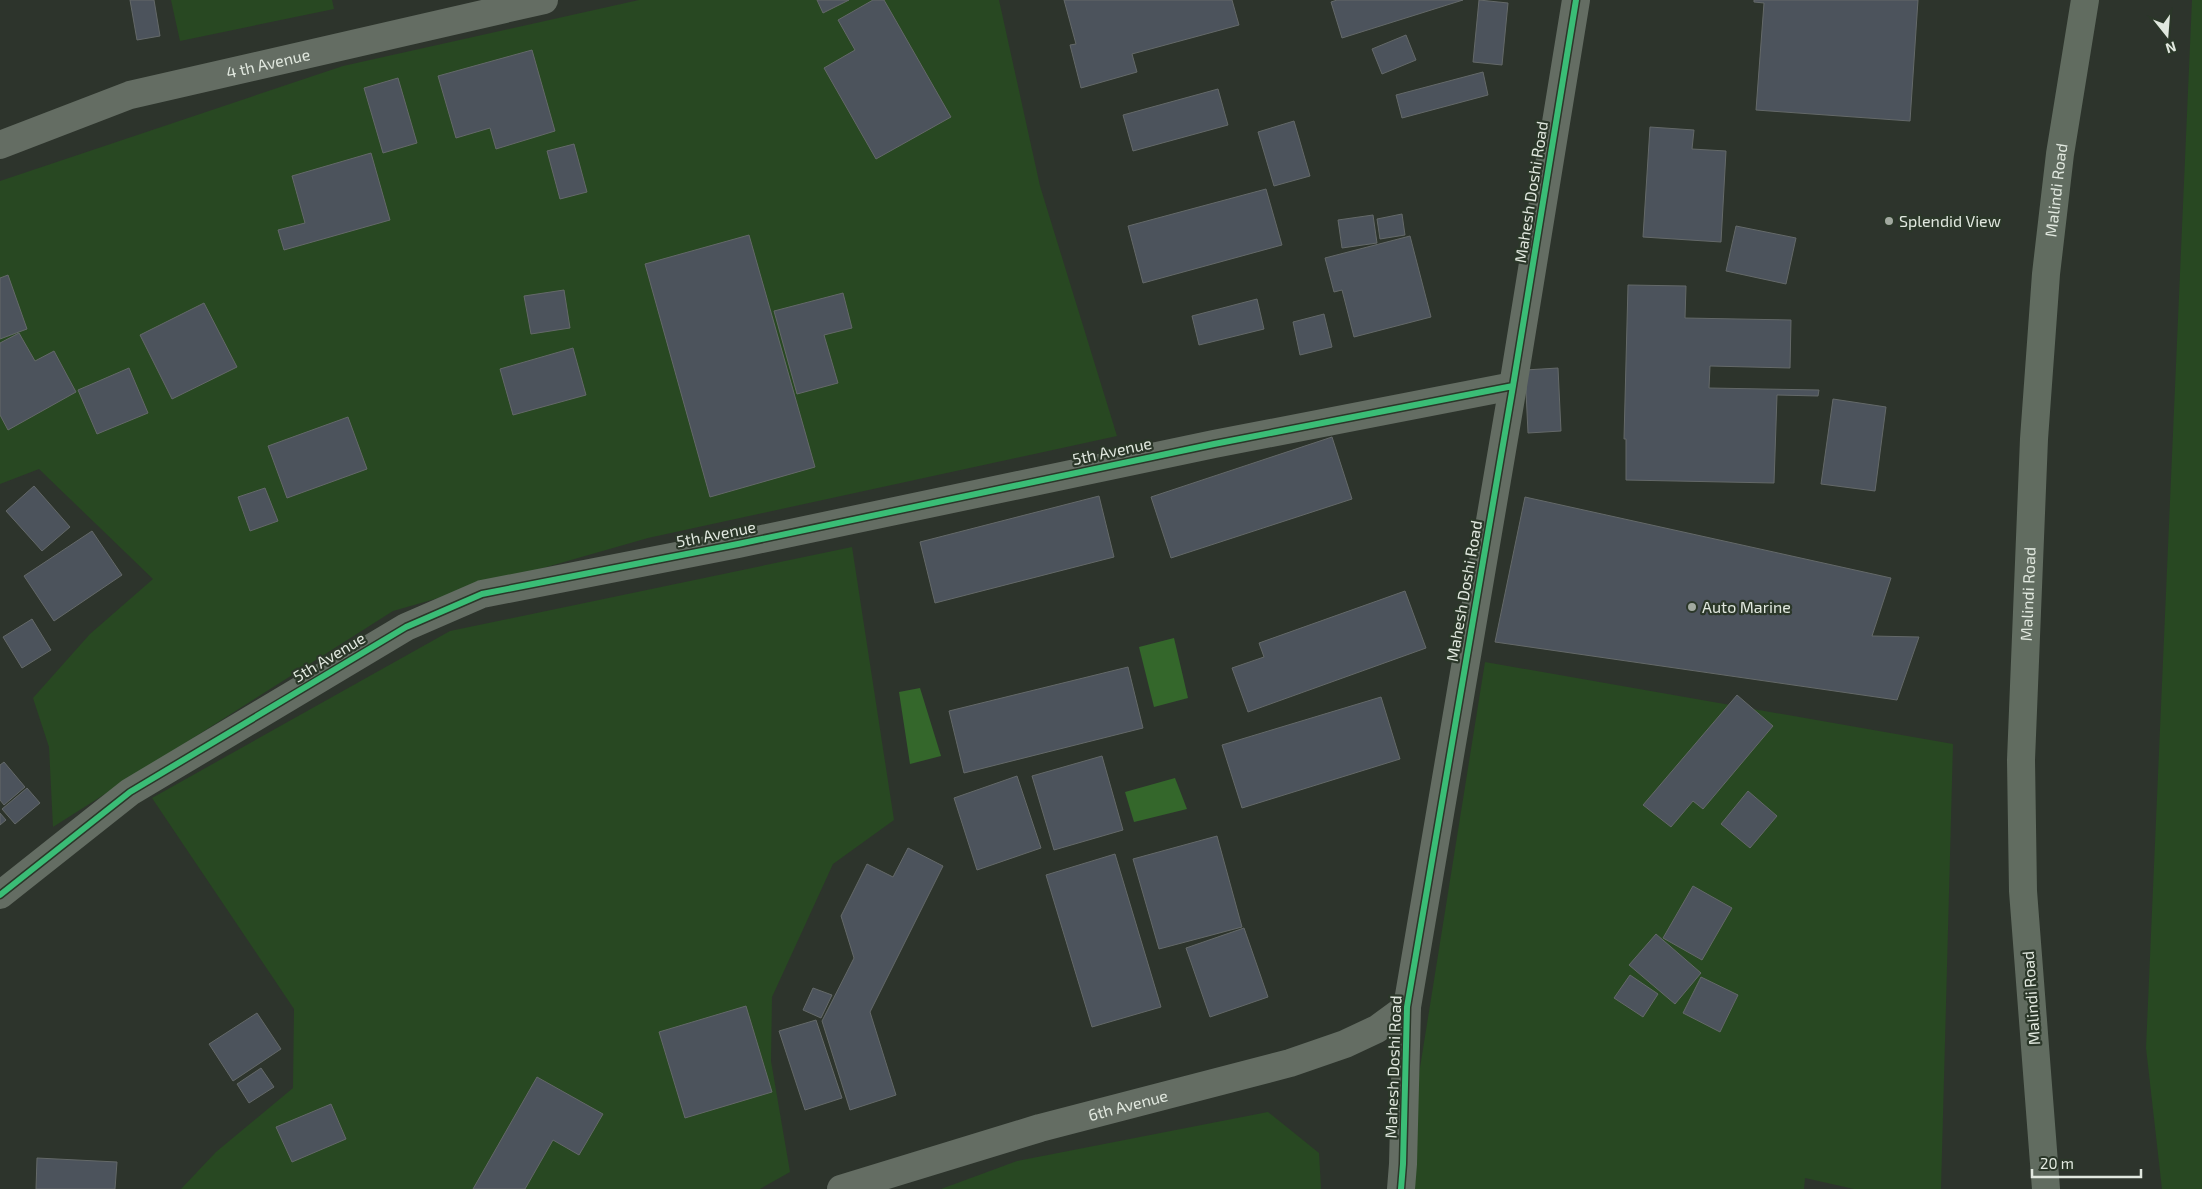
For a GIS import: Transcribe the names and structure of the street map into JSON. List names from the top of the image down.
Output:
{
  "streets": {
    "highway": ["Malindi Road"],
    "street": [
      "4 th Avenue",
      "Mahesh Doshi Road",
      "5th Avenue",
      "6th Avenue"
    ]
  },
  "crossings": [
    ["Mahesh Doshi Road", "5th Avenue"],
    ["Mahesh Doshi Road", "6th Avenue"]
  ],
  "places": ["Splendid View", "Auto Marine"],
  "scale_bar": "20 m",
  "north": "bottom"
}
